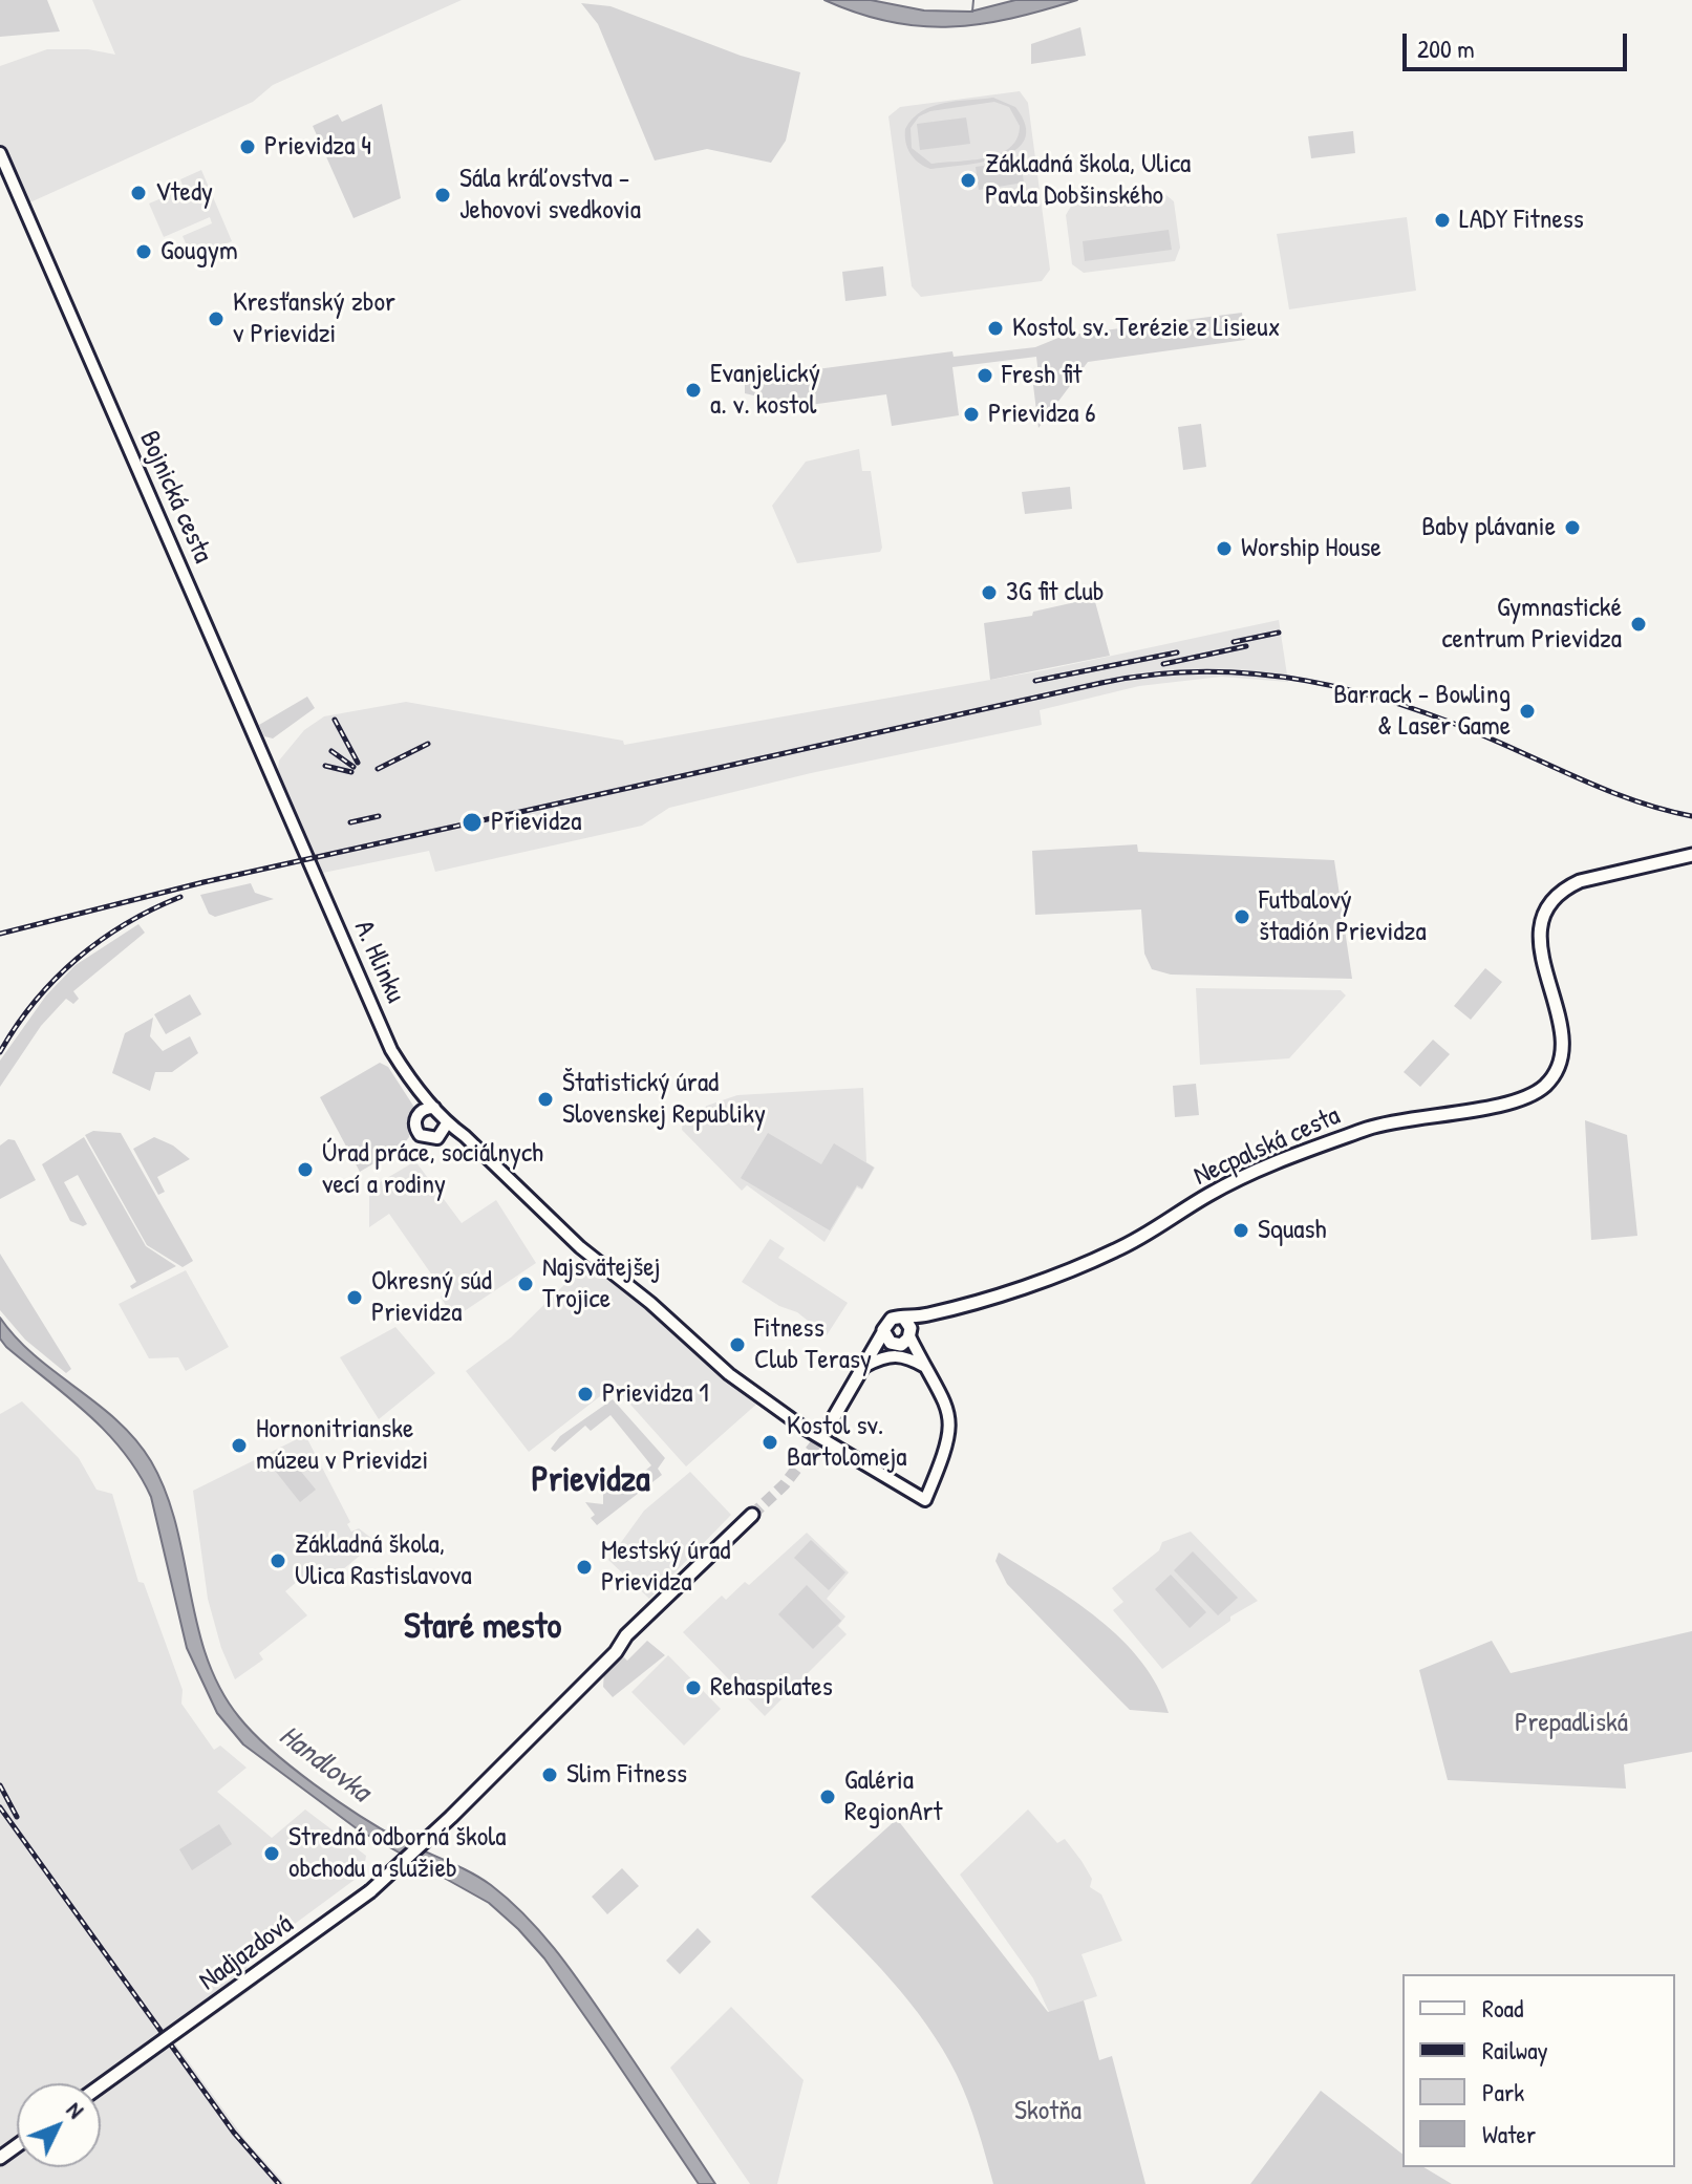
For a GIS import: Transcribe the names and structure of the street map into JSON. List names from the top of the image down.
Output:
{
  "streets": {
    "main road": ["Necpalská cesta", "Nadjazdová"],
    "street": ["Bojnická cesta", "A. Hlinku"]
  },
  "crossings": [
    ["Bojnická cesta", "A. Hlinku"]
  ],
  "districts": ["Prievidza", "Staré mesto"],
  "water": ["Handlovka"],
  "parks": ["Prepadliská", "Skotňa"],
  "places": [
    "Prievidza 4",
    "Základná škola, Ulica Pavla Dobšinského",
    "Vtedy",
    "Sála kráľovstva - Jehovovi svedkovia",
    "LADY Fitness",
    "Gougym",
    "Kresťanský zbor v Prievidzi",
    "Kostol sv. Terézie z Lisieux",
    "Fresh fit",
    "Evanjelický a. v. kostol",
    "Prievidza 6",
    "Baby plávanie",
    "Worship House",
    "3G fit club",
    "Gymnastické centrum Prievidza",
    "Barrack - Bowling & Laser Game",
    "Prievidza",
    "Futbalový štadión Prievidza",
    "Štatistický úrad Slovenskej Republiky",
    "Úrad práce, sociálnych vecí a rodiny",
    "Squash",
    "Najsvätejšej Trojice",
    "Okresný súd Prievidza",
    "Fitness Club Terasy",
    "Prievidza 1",
    "Kostol sv. Bartolomeja",
    "Hornonitrianske múzeu v Prievidzi",
    "Základná škola, Ulica Rastislavova",
    "Mestský úrad Prievidza",
    "Rehaspilates",
    "Slim Fitness",
    "Galéria RegionArt",
    "Stredná odborná škola obchodu a služieb"
  ],
  "legend": [
    "Road",
    "Railway",
    "Park",
    "Water"
  ],
  "scale_bar": "200 m",
  "north": "top right"
}
